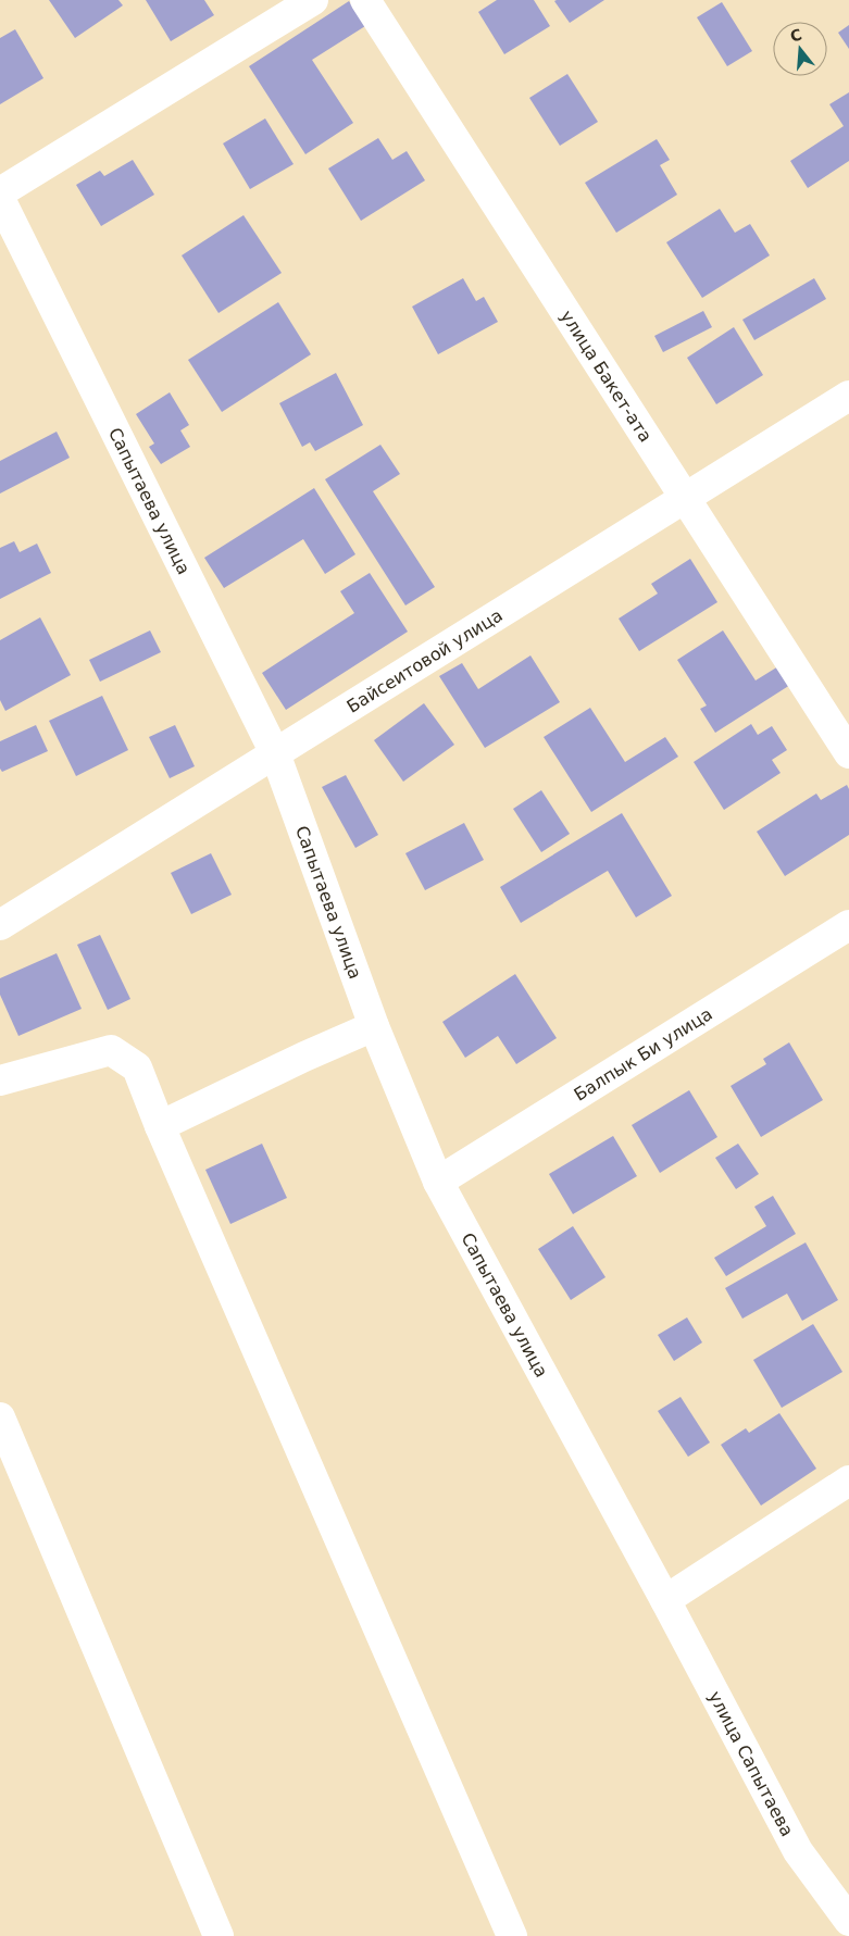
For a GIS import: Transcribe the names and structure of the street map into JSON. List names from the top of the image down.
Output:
{
  "streets": {
    "street": [
      "улица Бакет-ата",
      "Сапытаева улица",
      "Байсеитовой улица",
      "Балпык Би улица",
      "улица Сапытаева"
    ]
  },
  "crossings": [
    ["улица Бакет-ата", "Байсеитовой улица"],
    ["Сапытаева улица", "Байсеитовой улица"],
    ["Сапытаева улица", "Балпык Би улица"],
    ["Сапытаева улица", "улица Сапытаева"]
  ],
  "north": "top"
}
